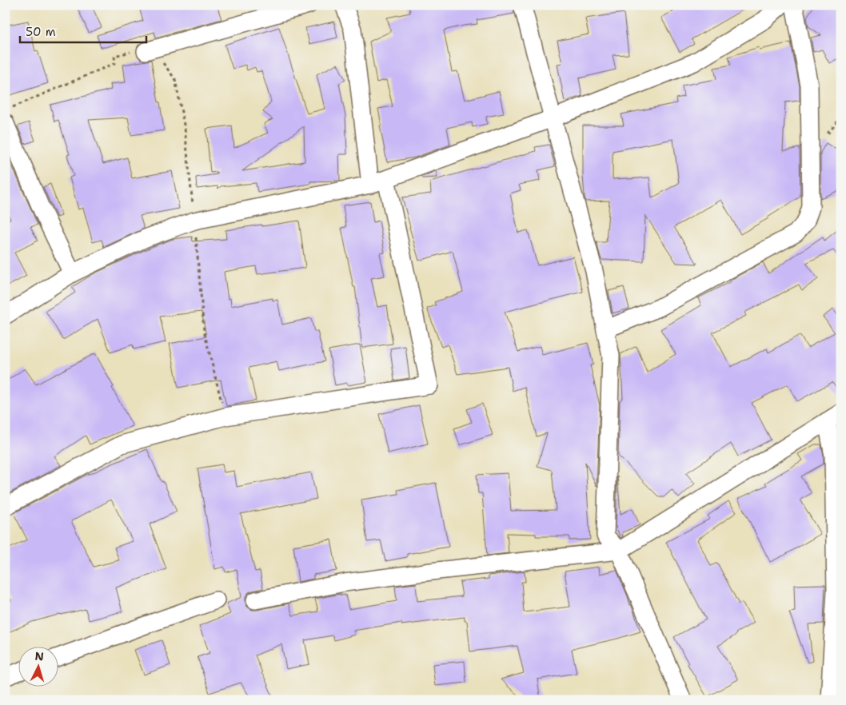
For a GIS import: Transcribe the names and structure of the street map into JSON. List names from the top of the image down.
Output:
{
  "scale_bar": "50 m",
  "north": "top"
}
